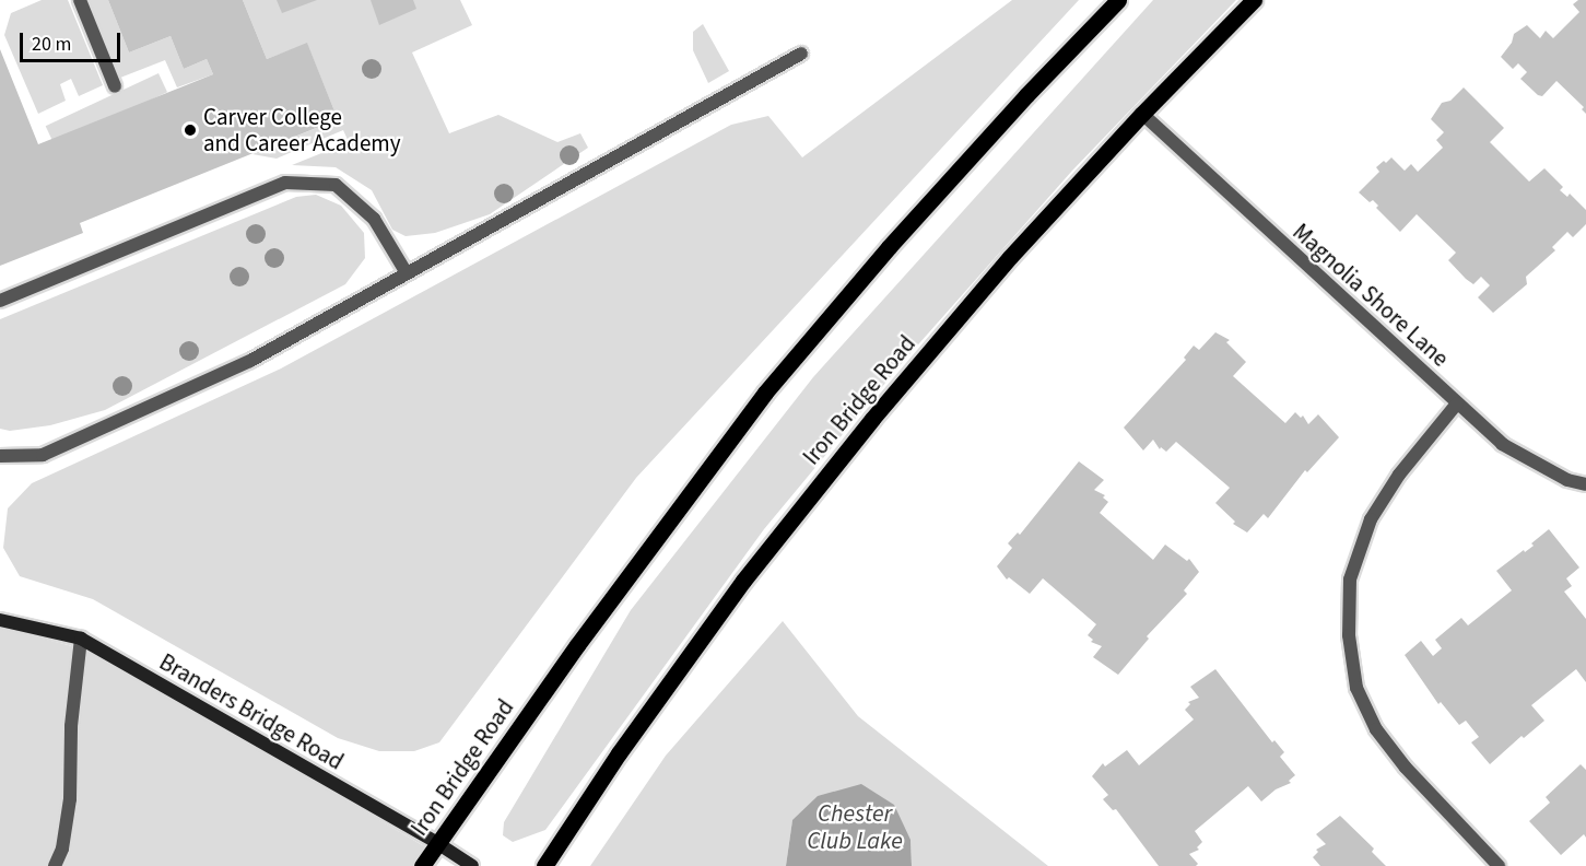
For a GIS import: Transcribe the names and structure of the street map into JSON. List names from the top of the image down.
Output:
{
  "streets": {
    "main road": ["Iron Bridge Road"],
    "street": ["Magnolia Shore Lane", "Branders Bridge Road"]
  },
  "crossings": [
    ["Magnolia Shore Lane", "Iron Bridge Road"],
    ["Iron Bridge Road", "Branders Bridge Road"]
  ],
  "water": ["Chester Club Lake"],
  "places": ["Carver College and Career Academy"],
  "scale_bar": "20 m"
}
